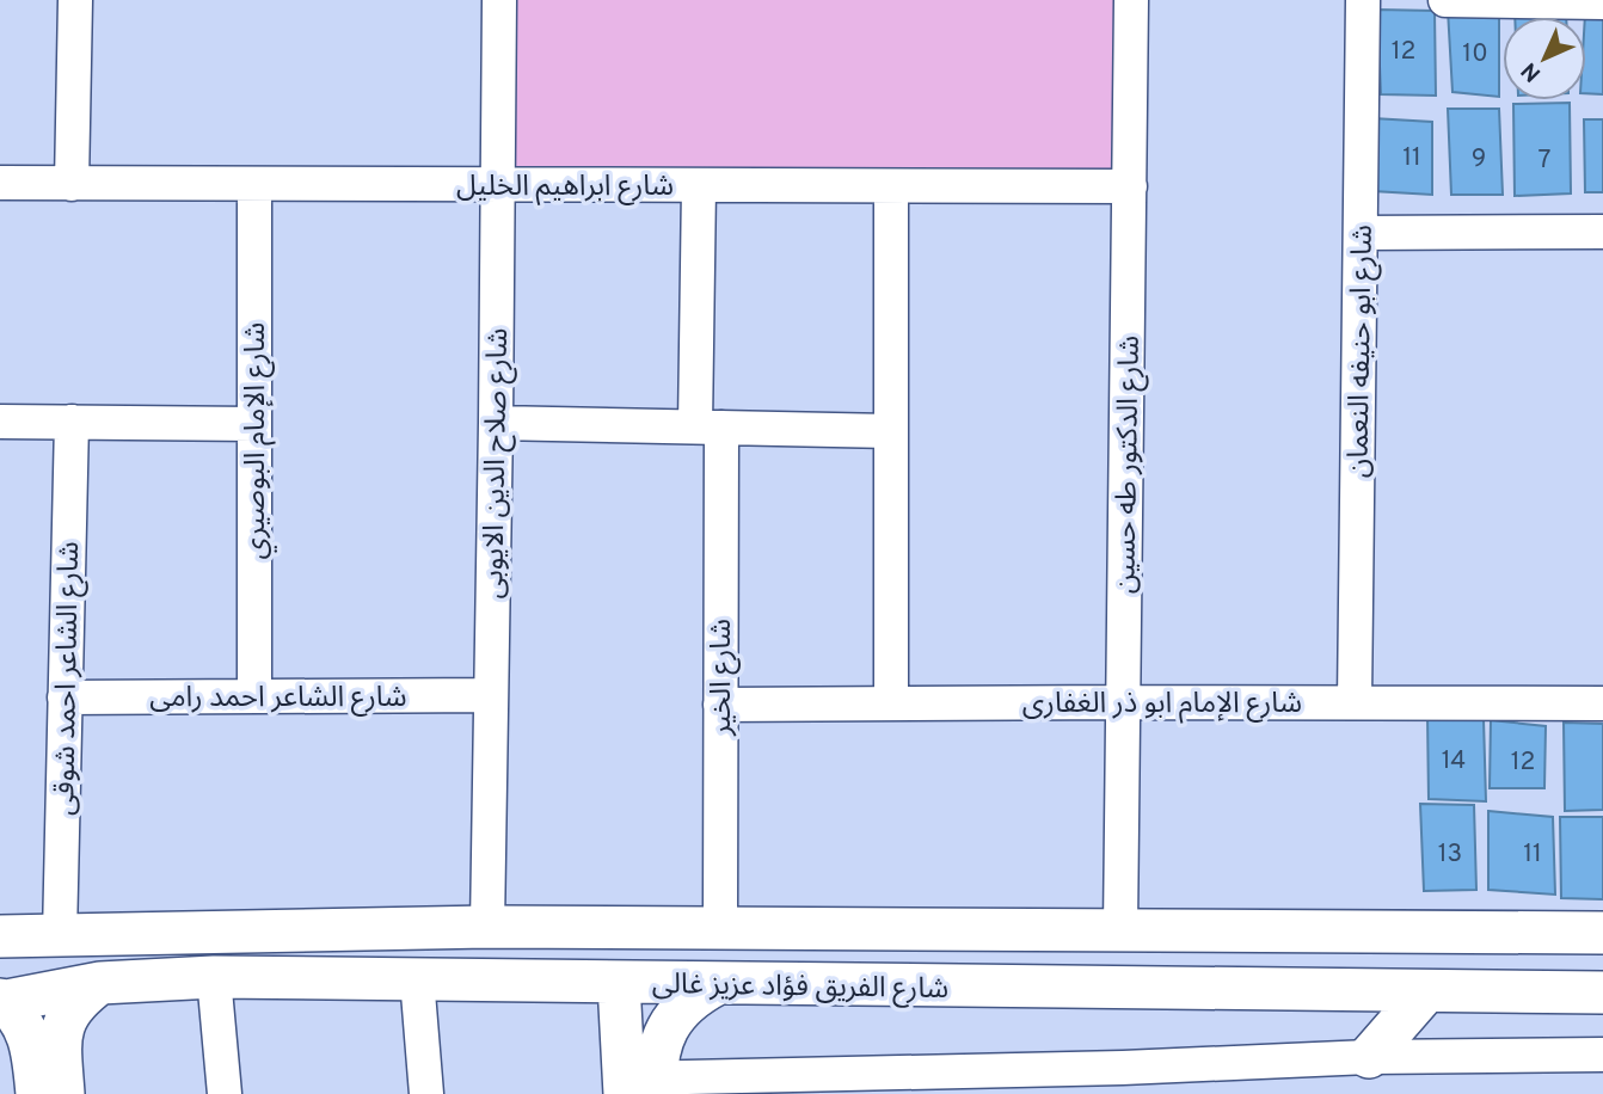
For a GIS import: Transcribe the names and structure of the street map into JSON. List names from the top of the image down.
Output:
{
  "streets": {
    "street": [
      "شارع ابراهيم الخليل",
      "شارع ابو حنيفه النعمان",
      "شارع الإمام البوصيري",
      "شارع صلاح الدين الايوبى",
      "شارع الدكتور طه حسين",
      "شارع الخير",
      "شارع الشاعر احمد شوقى",
      "شارع الشاعر احمد رامى",
      "شارع الإمام ابو ذر الغفارى",
      "شارع الفريق فؤاد عزيز غالى"
    ]
  },
  "crossings": [
    ["شارع ابراهيم الخليل", "شارع الإمام البوصيري"],
    ["شارع ابراهيم الخليل", "شارع صلاح الدين الايوبى"],
    ["شارع ابراهيم الخليل", "شارع الدكتور طه حسين"],
    ["شارع ابراهيم الخليل", "شارع الخير"],
    ["شارع ابو حنيفه النعمان", "شارع الإمام ابو ذر الغفارى"],
    ["شارع الإمام البوصيري", "شارع الشاعر احمد رامى"],
    ["شارع صلاح الدين الايوبى", "شارع الشاعر احمد رامى"],
    ["شارع صلاح الدين الايوبى", "شارع الفريق فؤاد عزيز غالى"],
    ["شارع الدكتور طه حسين", "شارع الإمام ابو ذر الغفارى"],
    ["شارع الدكتور طه حسين", "شارع الفريق فؤاد عزيز غالى"],
    ["شارع الخير", "شارع الإمام ابو ذر الغفارى"],
    ["شارع الخير", "شارع الفريق فؤاد عزيز غالى"],
    ["شارع الشاعر احمد شوقى", "شارع الشاعر احمد رامى"],
    ["شارع الشاعر احمد شوقى", "شارع الفريق فؤاد عزيز غالى"]
  ],
  "house_numbers": [
    "12",
    "10",
    "11",
    "9",
    "7",
    "14",
    "12",
    "13",
    "11"
  ],
  "north": "bottom left"
}
